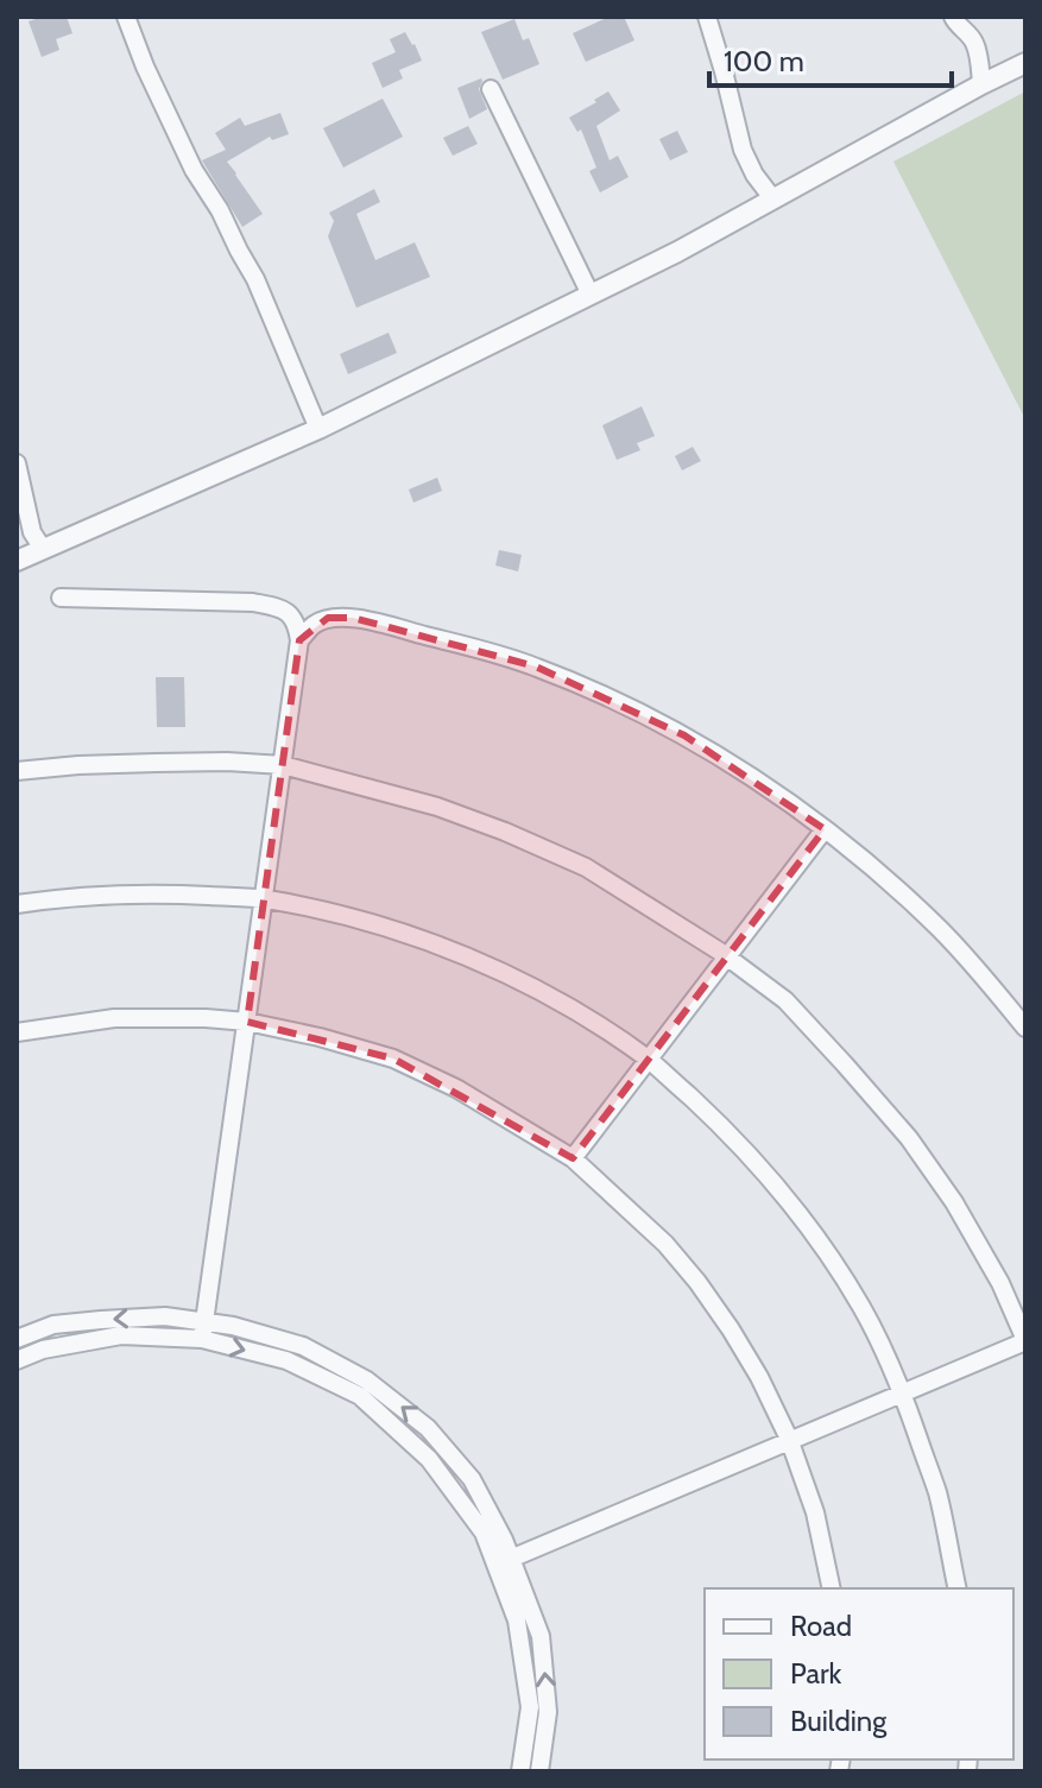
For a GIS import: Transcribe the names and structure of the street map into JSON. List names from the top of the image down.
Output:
{
  "legend": ["Road", "Park", "Building"],
  "scale_bar": "100 m"
}
